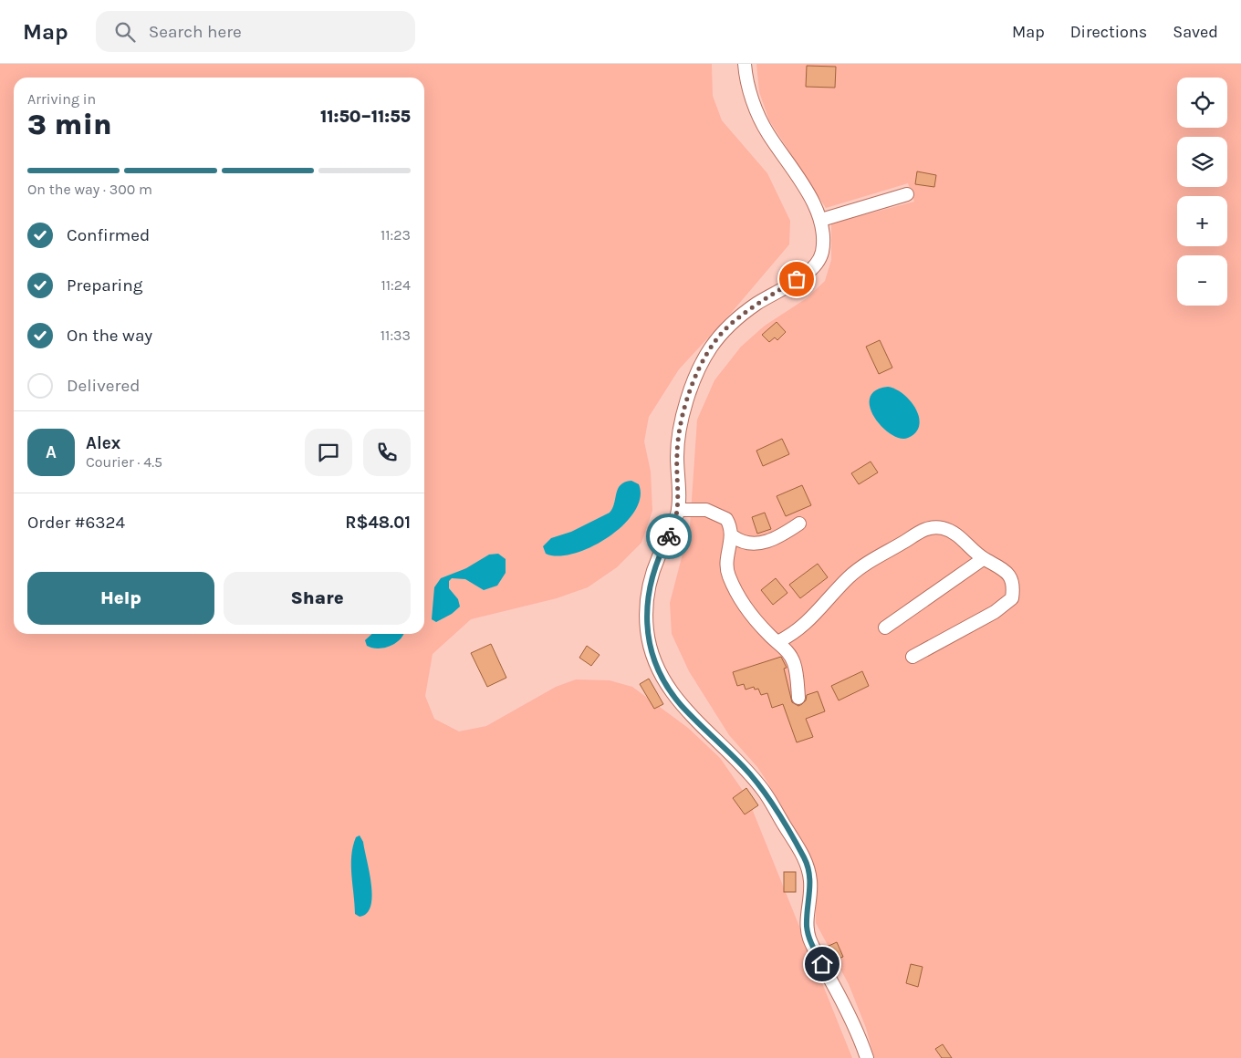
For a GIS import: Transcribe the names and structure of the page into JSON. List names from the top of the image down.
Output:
{
  "page": {
    "header": "Map",
    "search": "Search here",
    "nav": ["Map", "Directions", "Saved"],
    "map_buttons": ["+", "−"],
    "heading": ["3 min", "Arriving in", "11:50–11:55"],
    "panel": [
      "Alex",
      "Courier · 4.5",
      "Order #6324",
      "R$48.01"
    ],
    "bar": "On the way · 300 m",
    "list": [
      ["Confirmed", "11:23"],
      ["Preparing", "11:24"],
      ["On the way", "11:33"],
      "Delivered"
    ],
    "round": "A",
    "buttons": ["Help", "Share"]
  }
}
